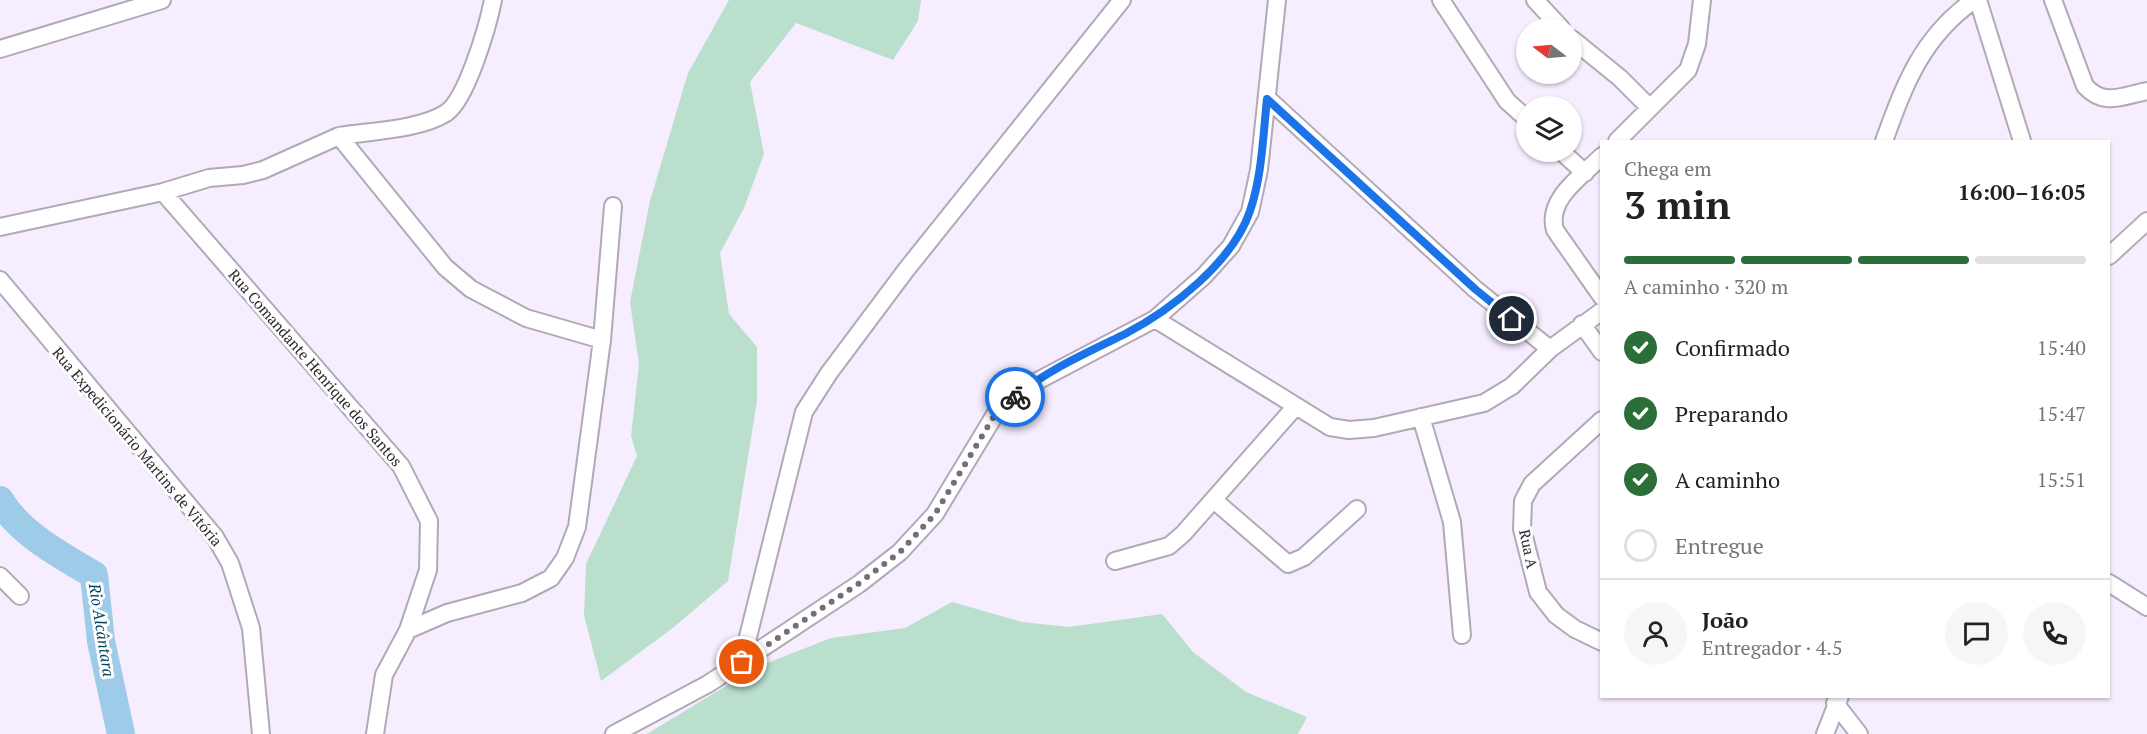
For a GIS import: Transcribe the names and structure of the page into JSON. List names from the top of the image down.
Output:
{
  "streets": {
    "street": ["Rua Comandante Henrique dos Santos", "Rua Expedicionário Martins de Vitória", "Rua A"]
  },
  "water": ["Rio Alcântara"],
  "north": "left",
  "page": {
    "heading": ["3 min", "Chega em", "16:00–16:05"],
    "panel": ["João", "Entregador · 4.5"],
    "bar": "A caminho · 320 m",
    "list": [
      ["Confirmado", "15:40"],
      ["Preparando", "15:47"],
      ["A caminho", "15:51"],
      "Entregue"
    ]
  }
}
